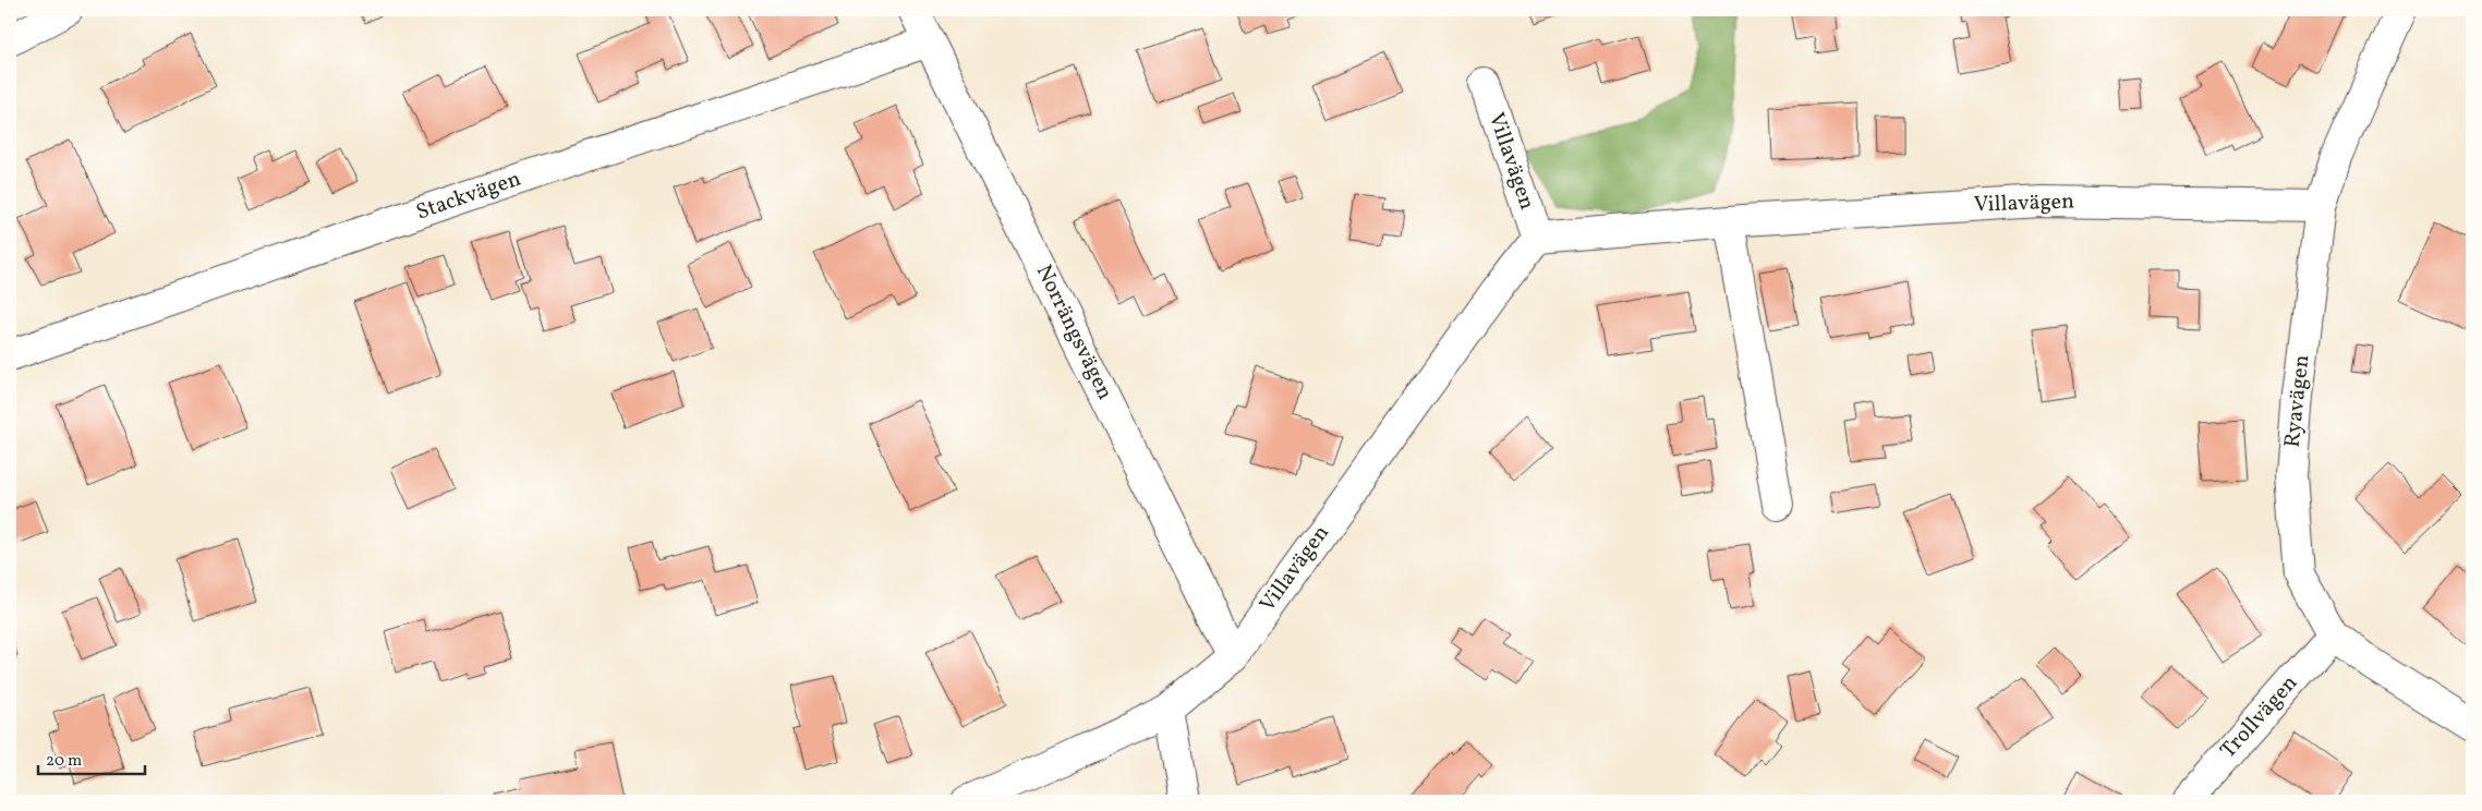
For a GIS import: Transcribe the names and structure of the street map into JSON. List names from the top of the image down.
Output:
{
  "streets": {
    "street": [
      "Villavägen",
      "Stackvägen",
      "Norrängsvägen",
      "Ryavägen",
      "Trollvägen"
    ]
  },
  "crossings": [
    ["Villavägen", "Norrängsvägen"],
    ["Villavägen", "Ryavägen"],
    ["Stackvägen", "Norrängsvägen"],
    ["Ryavägen", "Trollvägen"]
  ],
  "scale_bar": "20 m"
}
